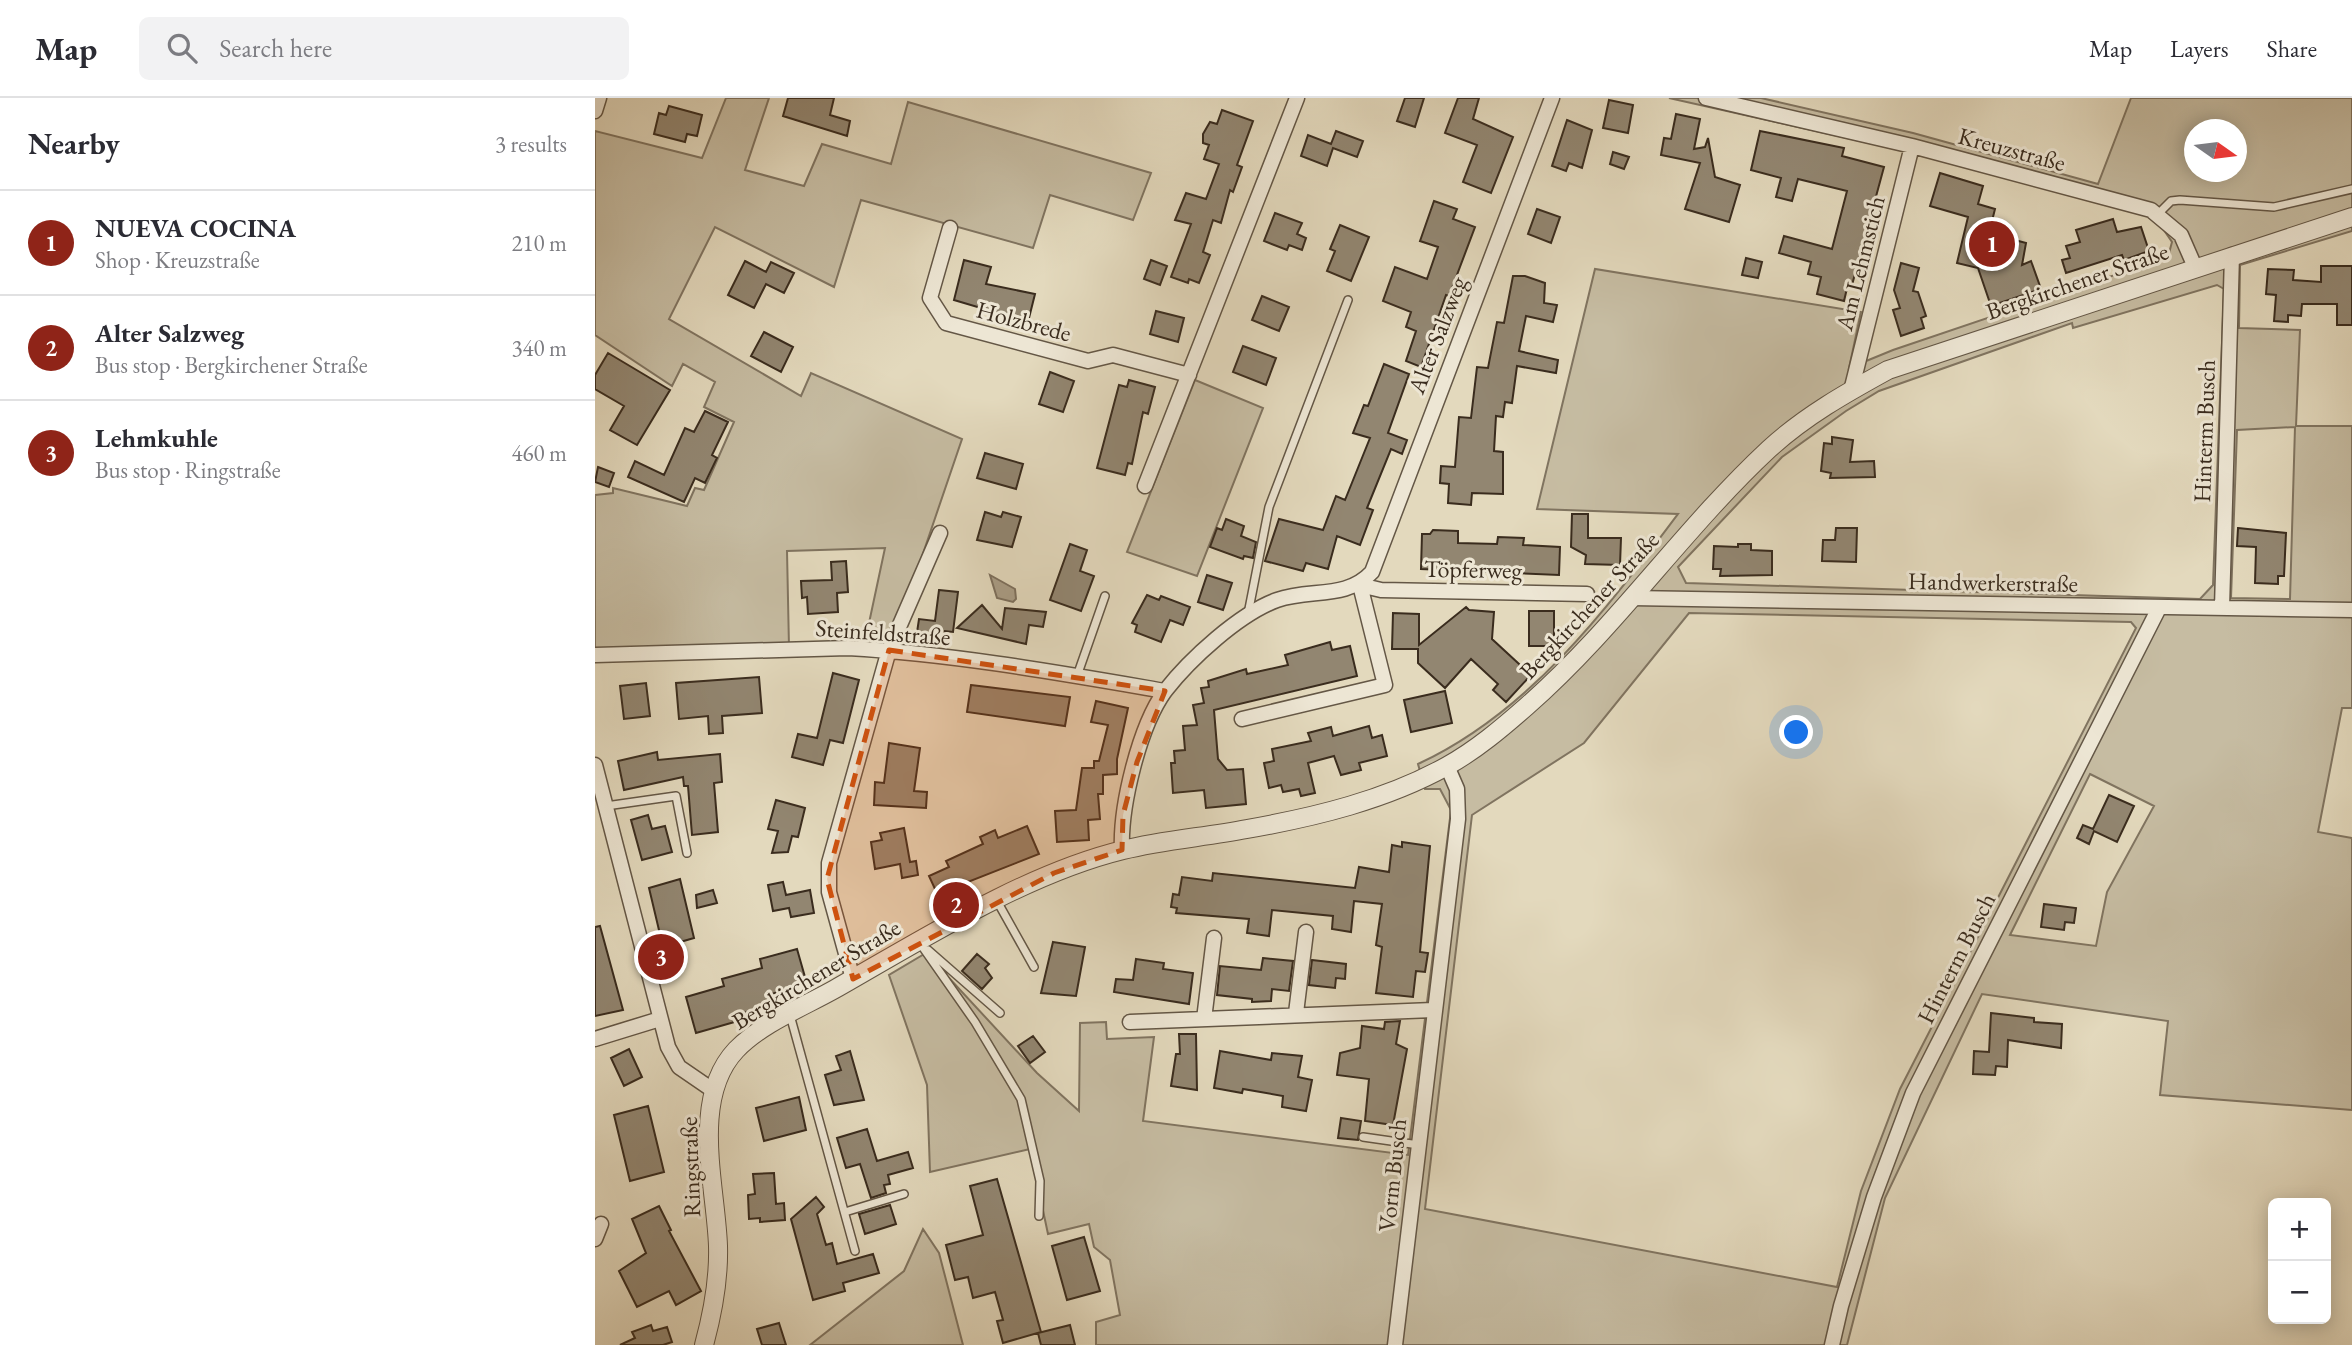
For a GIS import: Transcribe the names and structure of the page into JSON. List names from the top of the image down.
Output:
{
  "streets": {
    "street": [
      "Kreuzstraße",
      "Am Lehmstich",
      "Bergkirchener Straße",
      "Holzbrede",
      "Alter Salzweg",
      "Hinterm Busch",
      "Töpferweg",
      "Handwerkerstraße",
      "Steinfeldstraße",
      "Ringstraße",
      "Vorm Busch"
    ]
  },
  "crossings": [
    ["Kreuzstraße", "Am Lehmstich"],
    ["Kreuzstraße", "Bergkirchener Straße"],
    ["Am Lehmstich", "Bergkirchener Straße"],
    ["Bergkirchener Straße", "Hinterm Busch"],
    ["Bergkirchener Straße", "Handwerkerstraße"],
    ["Bergkirchener Straße", "Ringstraße"],
    ["Bergkirchener Straße", "Vorm Busch"],
    ["Alter Salzweg", "Töpferweg"],
    ["Hinterm Busch", "Handwerkerstraße"]
  ],
  "north": "right",
  "page": {
    "header": "Map",
    "search": "Search here",
    "nav": ["Map", "Layers", "Share"],
    "heading": ["Nearby", "3 results"],
    "list": [
      {
        "mark": "1",
        "name": "NUEVA COCINA",
        "note": "Shop · Kreuzstraße",
        "value": "210 m"
      },
      {
        "mark": "2",
        "name": "Alter Salzweg",
        "note": "Bus stop · Bergkirchener Straße",
        "value": "340 m"
      },
      {
        "mark": "3",
        "name": "Lehmkuhle",
        "note": "Bus stop · Ringstraße",
        "value": "460 m"
      }
    ],
    "pins": ["1", "2", "3"],
    "map_buttons": ["+", "−"]
  }
}
